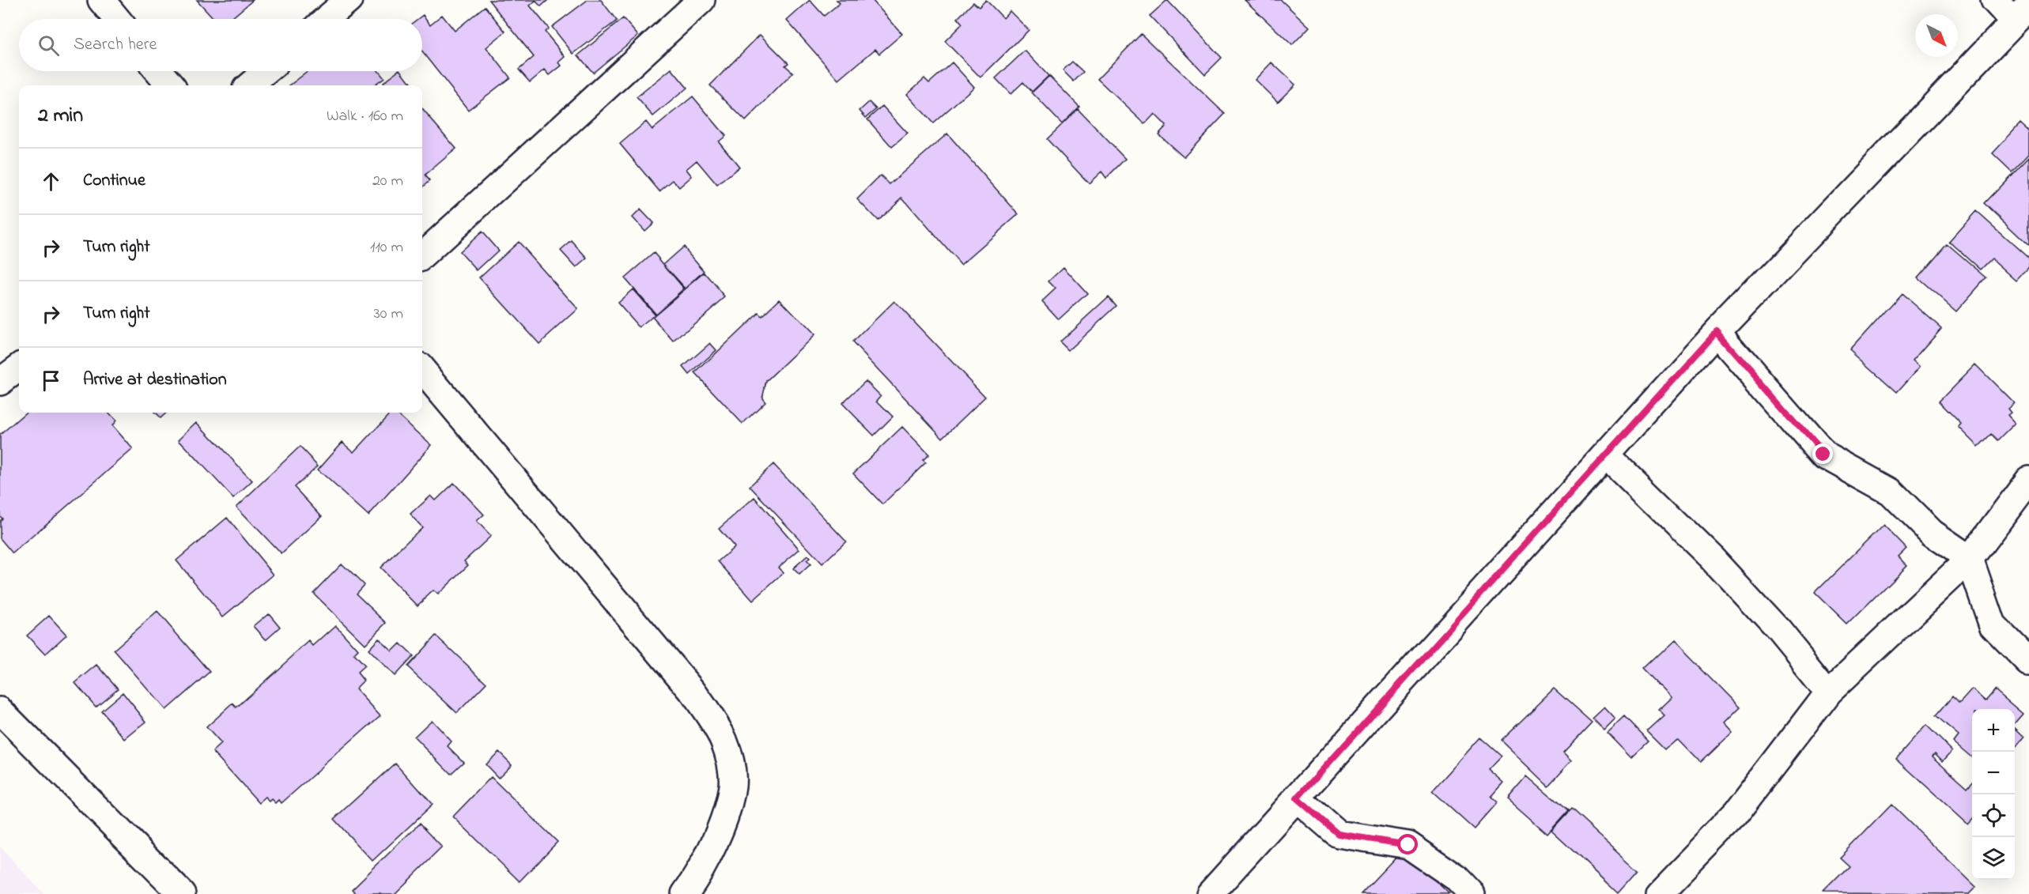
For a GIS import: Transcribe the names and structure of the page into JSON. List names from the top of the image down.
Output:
{
  "north": "bottom right",
  "page": {
    "search": "Search here",
    "heading": ["2 min", "Walk · 160 m"],
    "list": [
      ["Continue", "20 m"],
      ["Turn right", "110 m"],
      ["Turn right", "30 m"],
      "Arrive at destination"
    ],
    "map_buttons": ["+", "−"]
  }
}
